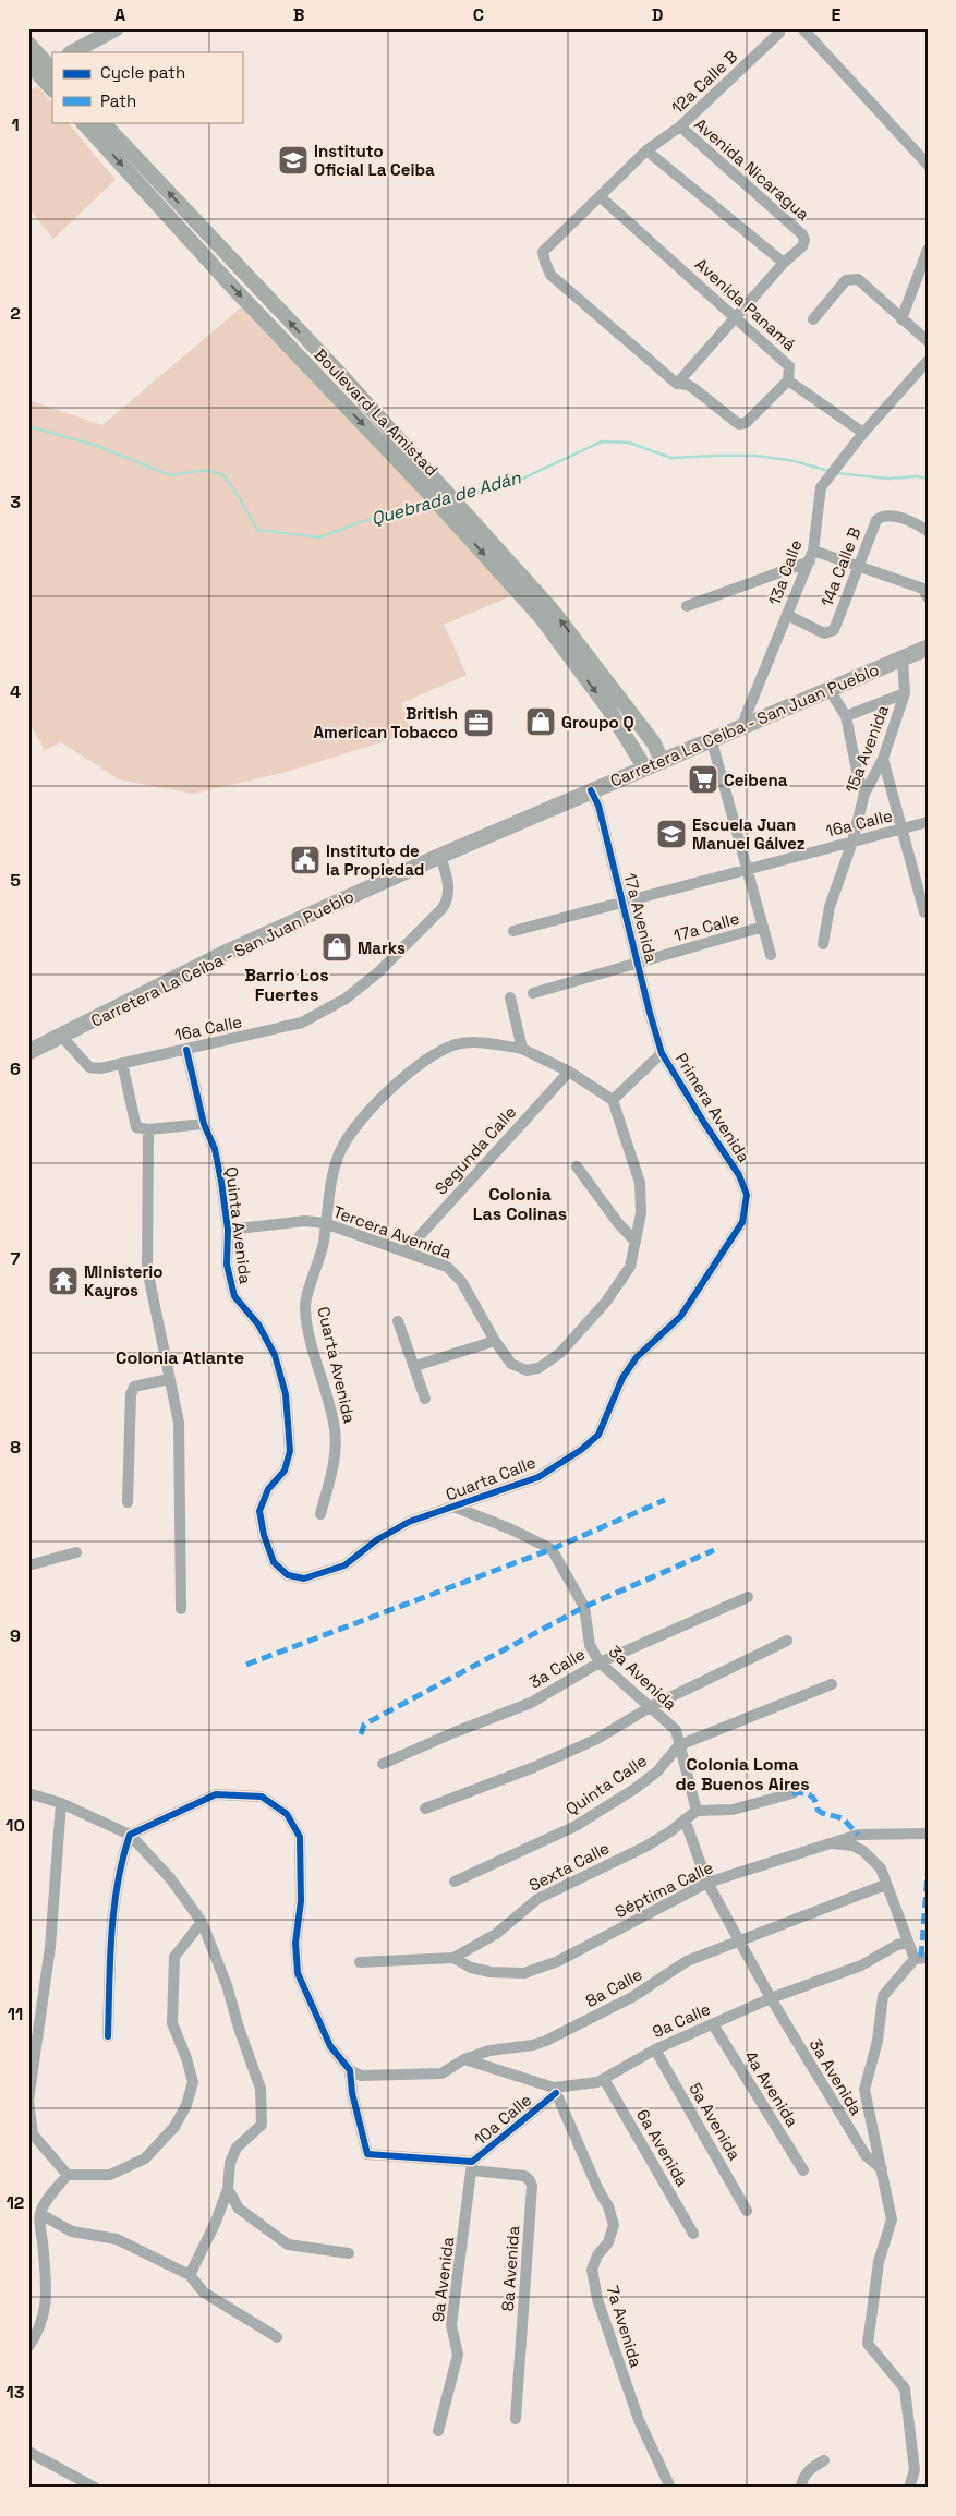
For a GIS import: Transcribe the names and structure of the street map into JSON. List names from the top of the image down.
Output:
{
  "streets": {
    "main road": ["Carretera La Ceiba - San Juan Pueblo"],
    "street": [
      "12a Calle B",
      "Avenida Nicaragua",
      "Avenida Panamá",
      "Boulevard La Amistad",
      "14a Calle B",
      "13a Calle",
      "15a Avenida",
      "16a Calle",
      "17a Avenida",
      "17a Calle",
      "Primera Avenida",
      "Segunda Calle",
      "Quinta Avenida",
      "Tercera Avenida",
      "Cuarta Avenida",
      "Cuarta Calle",
      "3a Calle",
      "3a Avenida",
      "Quinta Calle",
      "Sexta Calle",
      "Séptima Calle",
      "8a Calle",
      "9a Calle",
      "4a Avenida",
      "10a Calle",
      "5a Avenida",
      "6a Avenida",
      "8a Avenida",
      "9a Avenida",
      "7a Avenida"
    ]
  },
  "crossings": [
    ["12a Calle B", "Avenida Nicaragua"],
    ["12a Calle B", "Avenida Panamá"],
    ["Boulevard La Amistad", "Carretera La Ceiba - San Juan Pueblo"],
    ["14a Calle B", "13a Calle"],
    ["13a Calle", "Carretera La Ceiba - San Juan Pueblo"],
    ["Carretera La Ceiba - San Juan Pueblo", "15a Avenida"],
    ["Carretera La Ceiba - San Juan Pueblo", "16a Calle"],
    ["Carretera La Ceiba - San Juan Pueblo", "17a Avenida"],
    ["15a Avenida", "16a Calle"],
    ["16a Calle", "17a Avenida"],
    ["16a Calle", "Quinta Avenida"],
    ["17a Avenida", "17a Calle"],
    ["17a Avenida", "Primera Avenida"],
    ["Primera Avenida", "Cuarta Calle"],
    ["Segunda Calle", "Tercera Avenida"],
    ["Segunda Calle", "Cuarta Avenida"],
    ["Quinta Avenida", "Tercera Avenida"],
    ["Quinta Avenida", "Cuarta Calle"],
    ["Tercera Avenida", "Cuarta Avenida"],
    ["Cuarta Calle", "3a Avenida"],
    ["3a Calle", "3a Avenida"],
    ["3a Avenida", "Quinta Calle"],
    ["3a Avenida", "Sexta Calle"],
    ["3a Avenida", "Séptima Calle"],
    ["3a Avenida", "8a Calle"],
    ["3a Avenida", "9a Calle"],
    ["Sexta Calle", "Séptima Calle"],
    ["8a Calle", "9a Calle"],
    ["8a Calle", "10a Calle"],
    ["9a Calle", "4a Avenida"],
    ["9a Calle", "10a Calle"],
    ["9a Calle", "5a Avenida"],
    ["9a Calle", "6a Avenida"],
    ["9a Calle", "7a Avenida"],
    ["10a Calle", "8a Avenida"],
    ["10a Calle", "9a Avenida"],
    ["10a Calle", "7a Avenida"],
    ["8a Avenida", "9a Avenida"]
  ],
  "districts": [
    "Barrio Los Fuertes",
    "Colonia Las Colinas",
    "Colonia Atlante",
    "Colonia Loma de Buenos Aires"
  ],
  "water": ["Quebrada de Adán"],
  "places": {
    "school or university": ["Instituto Oficial La Ceiba", "Escuela Juan Manuel Gálvez"],
    "shop": ["Groupo Q", "Marks"],
    "office": ["British American Tobacco"],
    "supermarket": ["Ceibena"],
    "public building": ["Instituto de la Propiedad"],
    "temple": ["Ministerio Kayros"]
  },
  "legend": ["Cycle path", "Path"],
  "grid": {
    "columns": [
      "A",
      "B",
      "C",
      "D",
      "E"
    ],
    "rows": [
      "1",
      "2",
      "3",
      "4",
      "5",
      "6",
      "7",
      "8",
      "9",
      "10",
      "11",
      "12",
      "13"
    ]
  }
}
